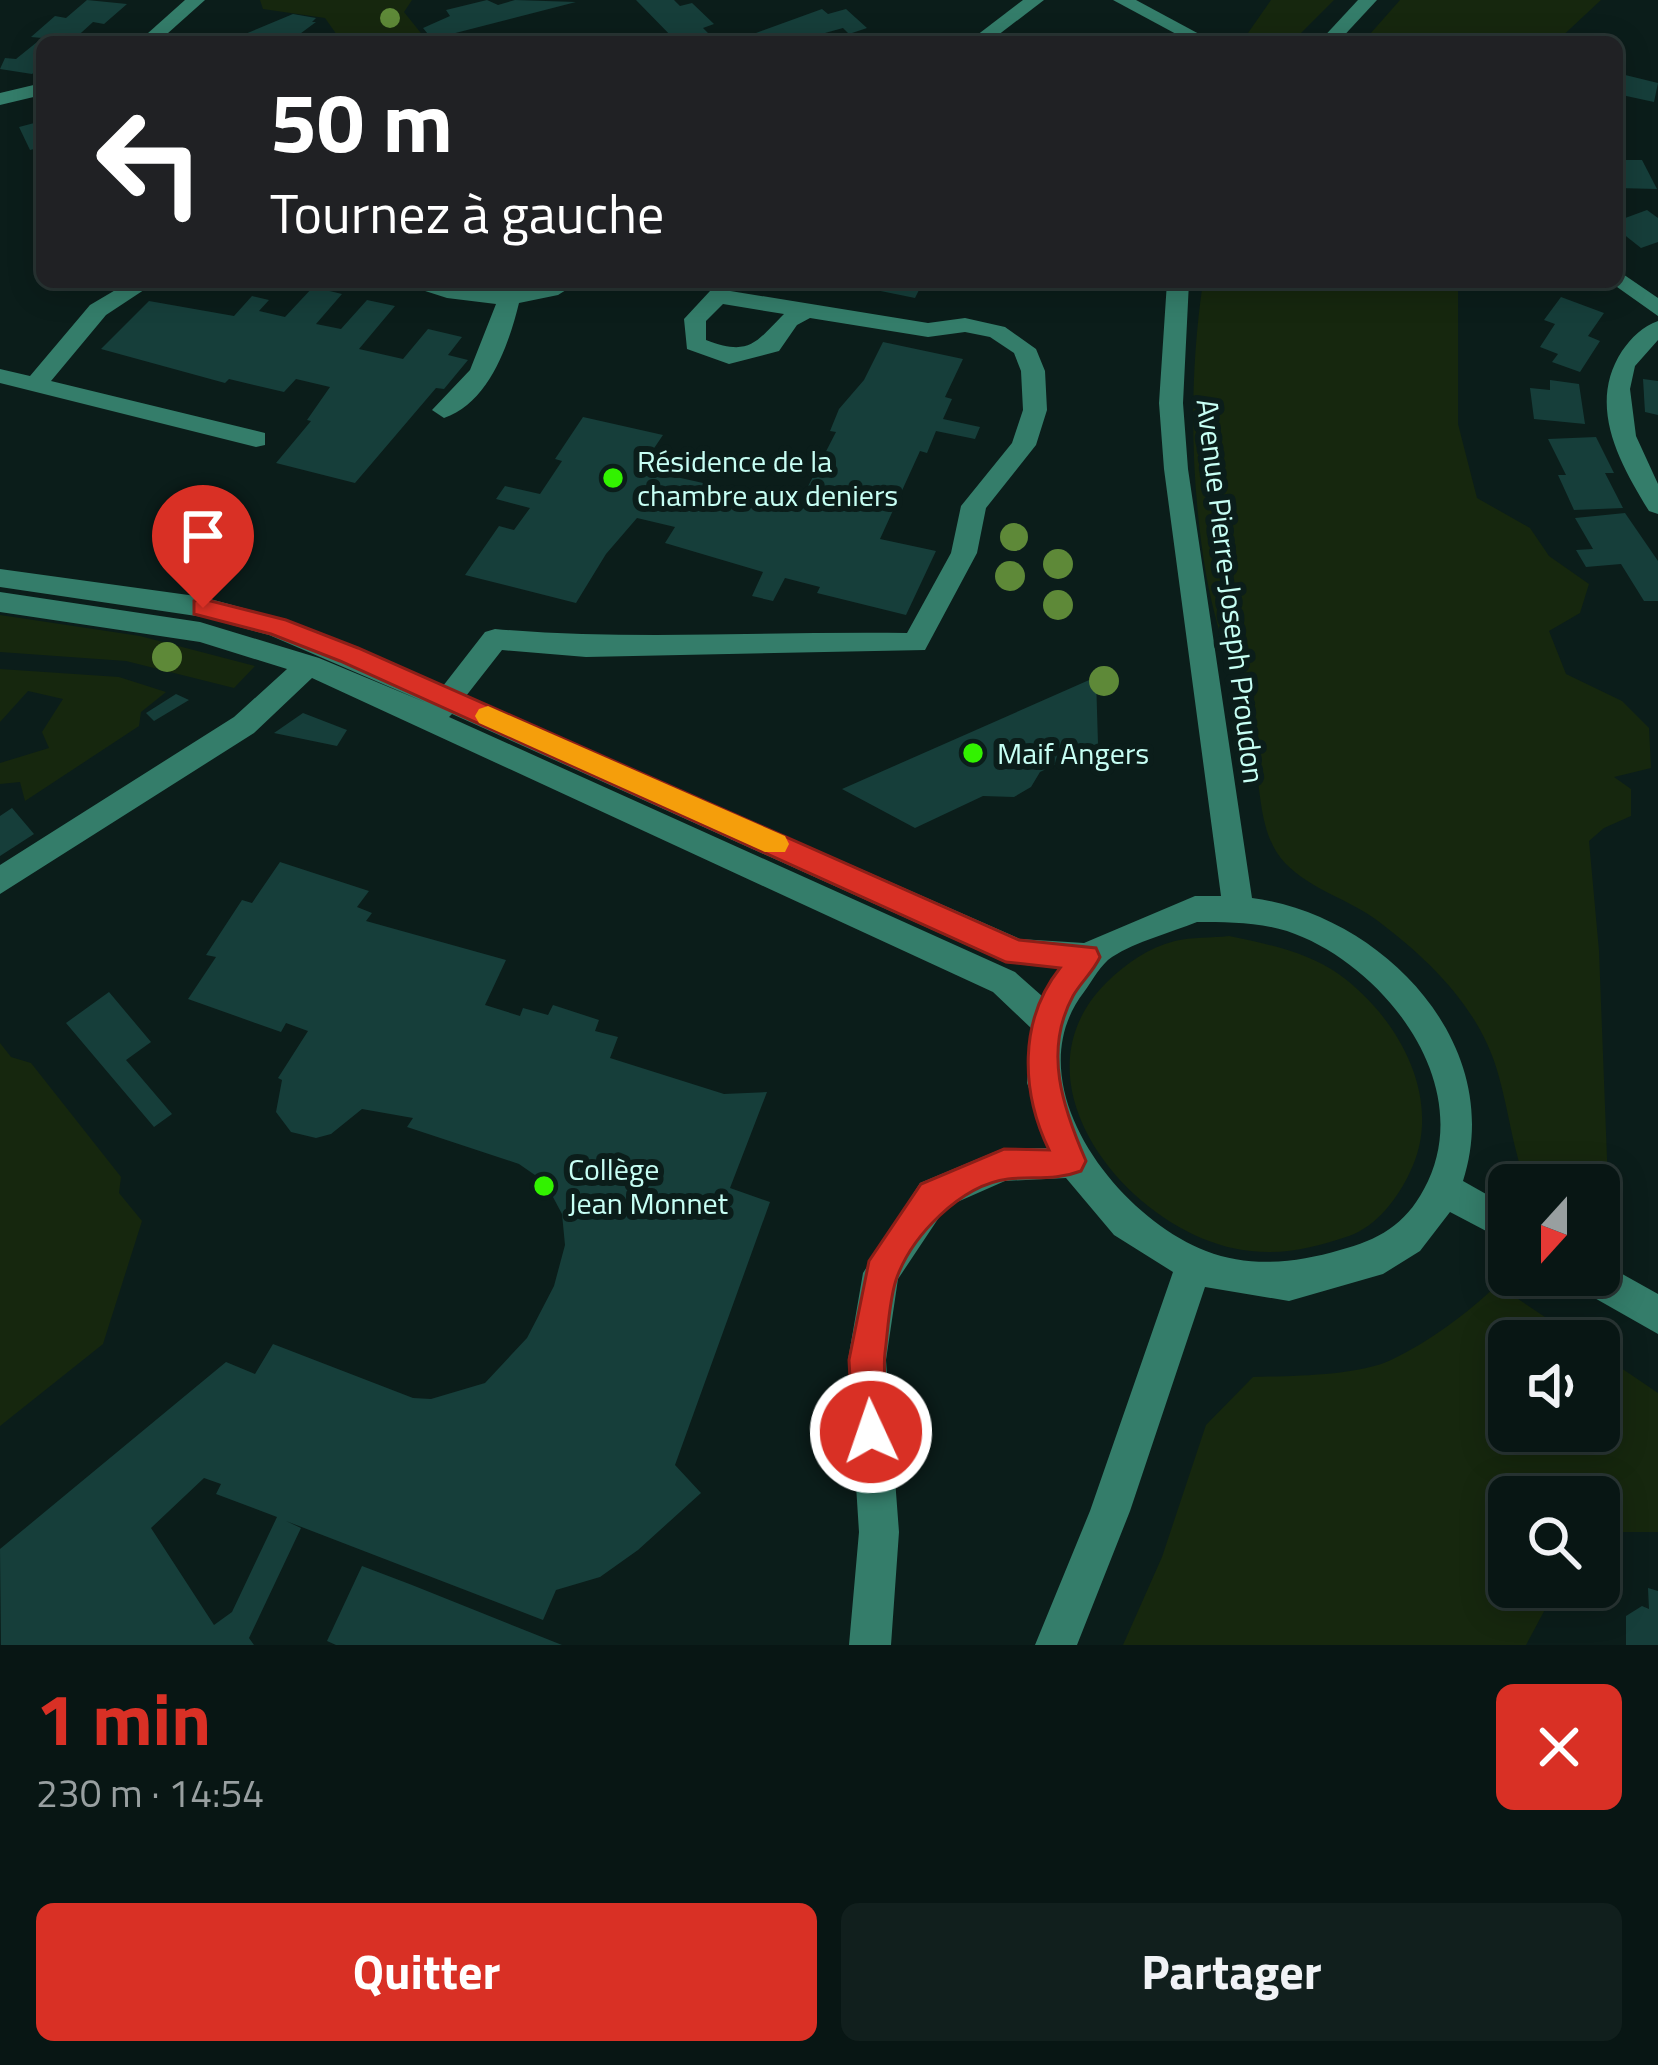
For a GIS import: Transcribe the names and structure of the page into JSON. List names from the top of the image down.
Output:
{
  "streets": {
    "street": ["Avenue Pierre-Joseph Proudon"]
  },
  "places": ["Résidence de la chambre aux deniers", "Maif Angers", "Collège Jean Monnet"],
  "north": "bottom",
  "page": {
    "turn": ["50 m", "Tournez à gauche"],
    "heading": ["1 min", "230 m · 14:54"],
    "buttons": ["Quitter", "Partager"]
  }
}
